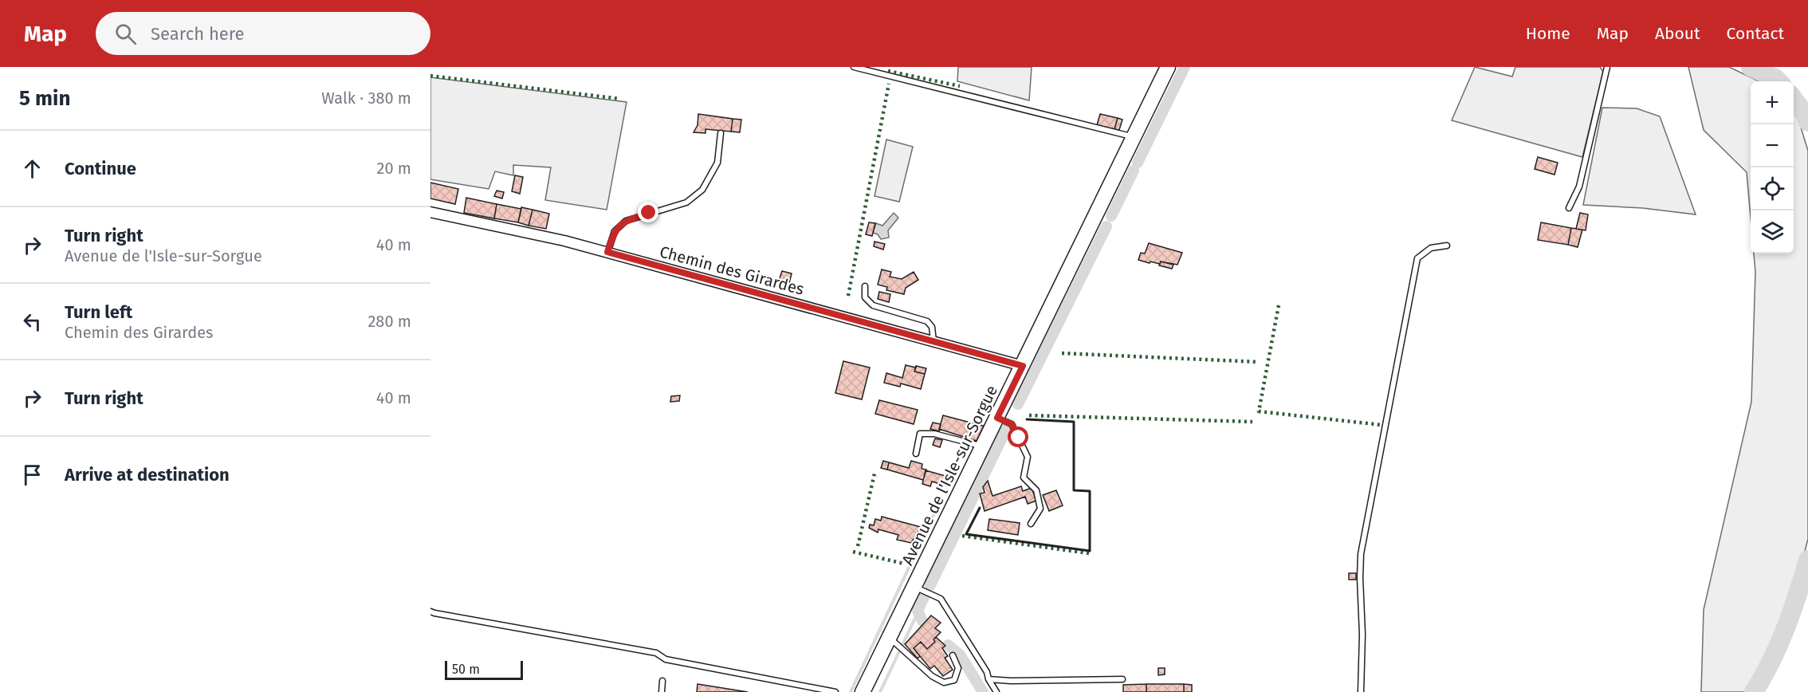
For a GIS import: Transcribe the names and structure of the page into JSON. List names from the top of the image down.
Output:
{
  "streets": {
    "main road": ["Avenue de l'Isle-sur-Sorgue"],
    "street": ["Chemin des Girardes"]
  },
  "crossings": [
    ["Chemin des Girardes", "Avenue de l'Isle-sur-Sorgue"]
  ],
  "scale_bar": "50 m",
  "page": {
    "header": "Map",
    "search": "Search here",
    "nav": [
      "Home",
      "Map",
      "About",
      "Contact"
    ],
    "heading": ["5 min", "Walk · 380 m"],
    "map_buttons": ["+", "−"],
    "list": [
      ["Continue", "20 m"],
      ["Turn right", "Avenue de l'Isle-sur-Sorgue", "40 m"],
      ["Turn left", "Chemin des Girardes", "280 m"],
      ["Turn right", "40 m"],
      "Arrive at destination"
    ],
    "scale": "50 m"
  }
}
